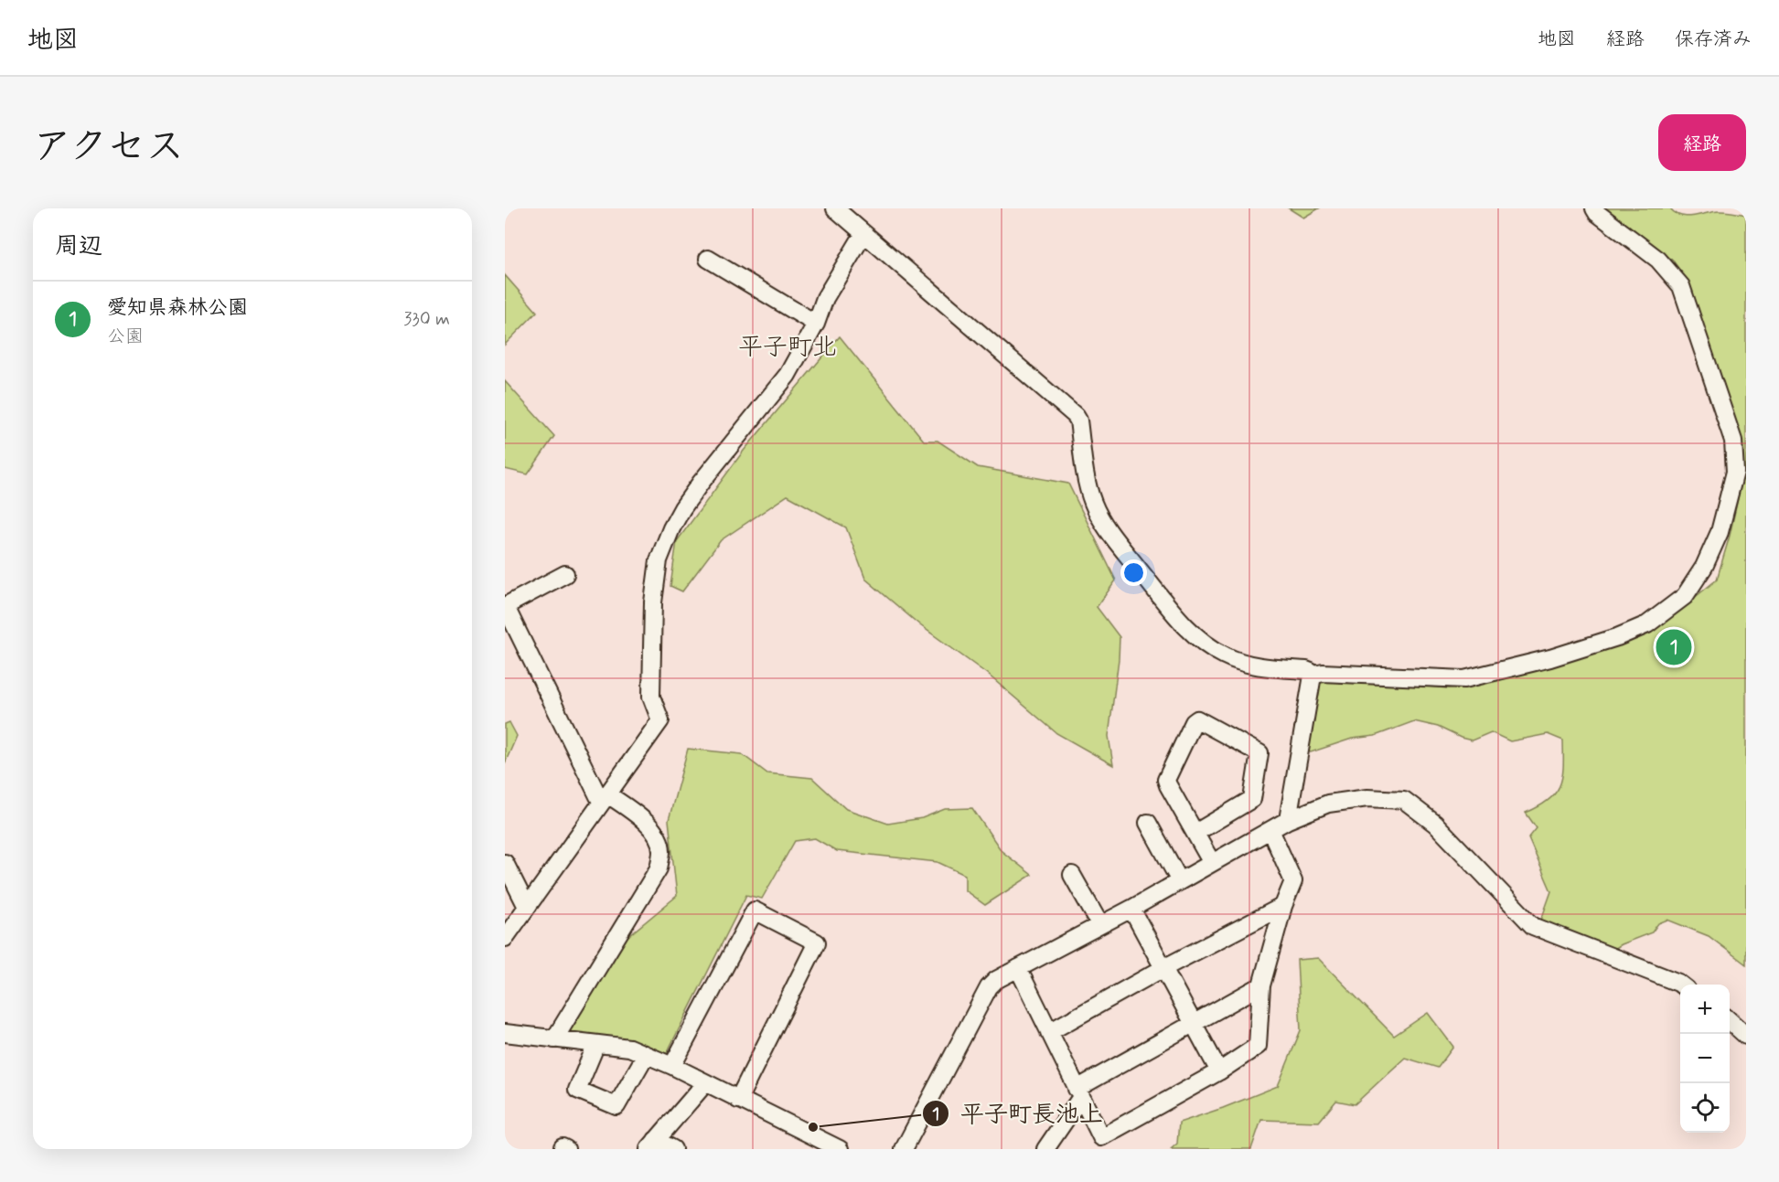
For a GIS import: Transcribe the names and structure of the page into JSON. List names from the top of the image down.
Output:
{
  "districts": ["平子町北"],
  "places": ["平子町長池上"],
  "page": {
    "header": "地図",
    "nav": ["地図", "経路", "保存済み"],
    "title": "アクセス",
    "buttons": "経路",
    "heading": "周辺",
    "list": [
      {
        "mark": "1",
        "name": "愛知県森林公園",
        "note": "公園",
        "value": "330 m"
      }
    ],
    "pins": "1",
    "map_buttons": ["+", "−"]
  }
}
